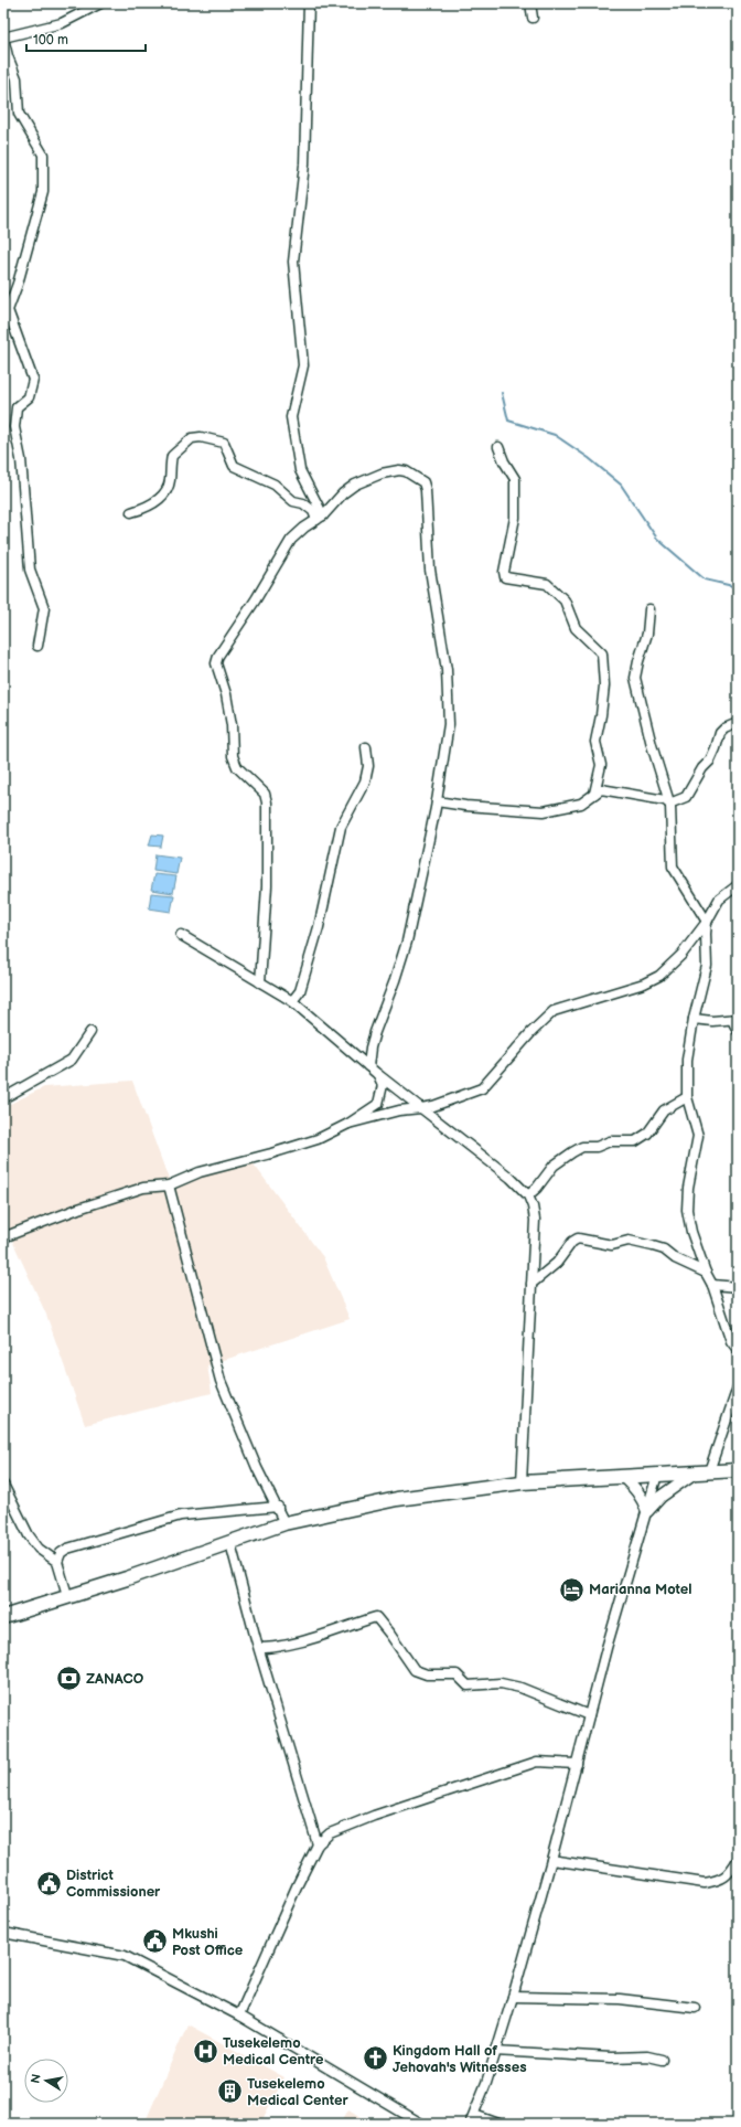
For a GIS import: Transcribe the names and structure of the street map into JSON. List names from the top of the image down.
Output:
{
  "places": {
    "hotel": ["Marianna Motel"],
    "bank": ["ZANACO"],
    "public building": ["District Commissioner", "Mkushi Post Office"],
    "hospital": ["Tusekelemo Medical Centre"],
    "church": ["Kingdom Hall of Jehovah's Witnesses"],
    "building": ["Tusekelemo Medical Center"]
  },
  "scale_bar": "100 m",
  "north": "left"
}
